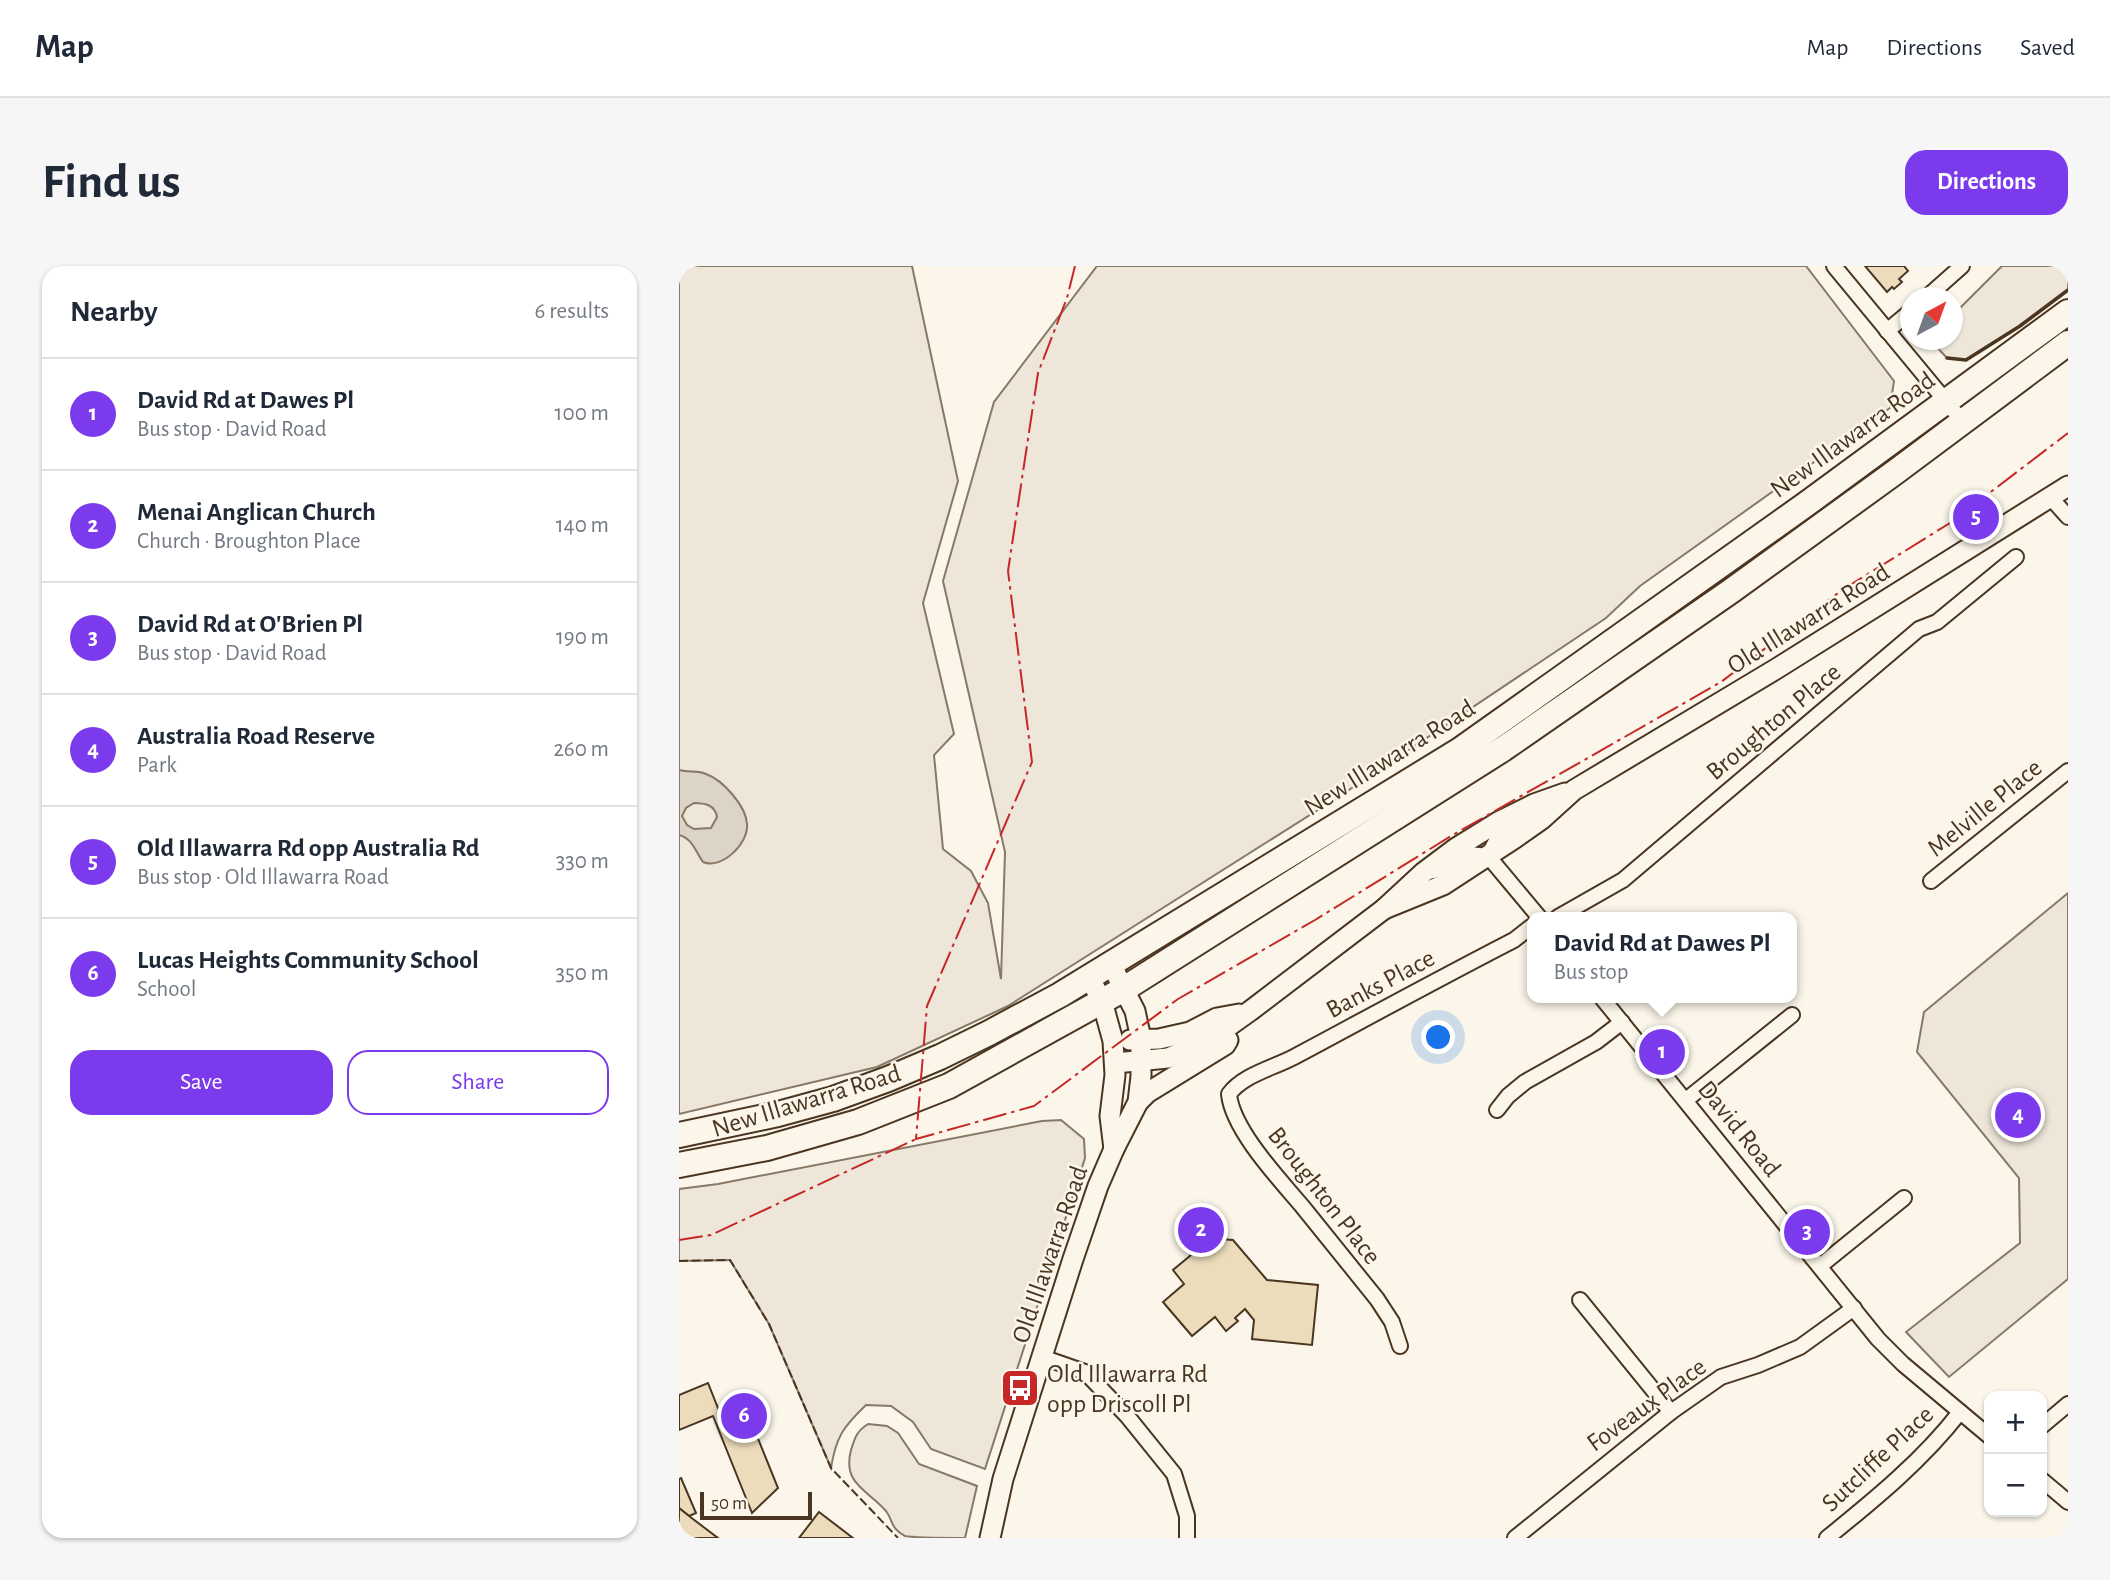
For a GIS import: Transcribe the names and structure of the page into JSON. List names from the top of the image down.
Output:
{
  "streets": {
    "highway": ["New Illawarra Road"],
    "street": [
      "Old Illawarra Road",
      "Broughton Place",
      "Melville Place",
      "Banks Place",
      "David Road",
      "Foveaux Place",
      "Sutcliffe Place"
    ]
  },
  "crossings": [
    ["New Illawarra Road", "Old Illawarra Road"],
    ["Broughton Place", "Banks Place"],
    ["David Road", "Foveaux Place"],
    ["David Road", "Sutcliffe Place"]
  ],
  "places": {
    "bus stop": ["Old Illawarra Rd opp Driscoll Pl"]
  },
  "scale_bar": "50 m",
  "north": "top right",
  "page": {
    "header": "Map",
    "nav": ["Map", "Directions", "Saved"],
    "buttons": [
      "Directions",
      ["Save", "Share"]
    ],
    "title": "Find us",
    "heading": ["Nearby", "6 results"],
    "list": [
      {
        "mark": "1",
        "name": "David Rd at Dawes Pl",
        "note": "Bus stop · David Road",
        "value": "100 m"
      },
      {
        "mark": "2",
        "name": "Menai Anglican Church",
        "note": "Church · Broughton Place",
        "value": "140 m"
      },
      {
        "mark": "3",
        "name": "David Rd at O'Brien Pl",
        "note": "Bus stop · David Road",
        "value": "190 m"
      },
      {
        "mark": "4",
        "name": "Australia Road Reserve",
        "note": "Park",
        "value": "260 m"
      },
      {
        "mark": "5",
        "name": "Old Illawarra Rd opp Australia Rd",
        "note": "Bus stop · Old Illawarra Road",
        "value": "330 m"
      },
      {
        "mark": "6",
        "name": "Lucas Heights Community School",
        "note": "School",
        "value": "350 m"
      }
    ],
    "pins": [
      "5",
      "1",
      "4",
      "2",
      "3",
      "6"
    ],
    "popup": ["David Rd at Dawes Pl", "Bus stop"],
    "map_buttons": ["+", "−"],
    "scale": "50 m"
  }
}
